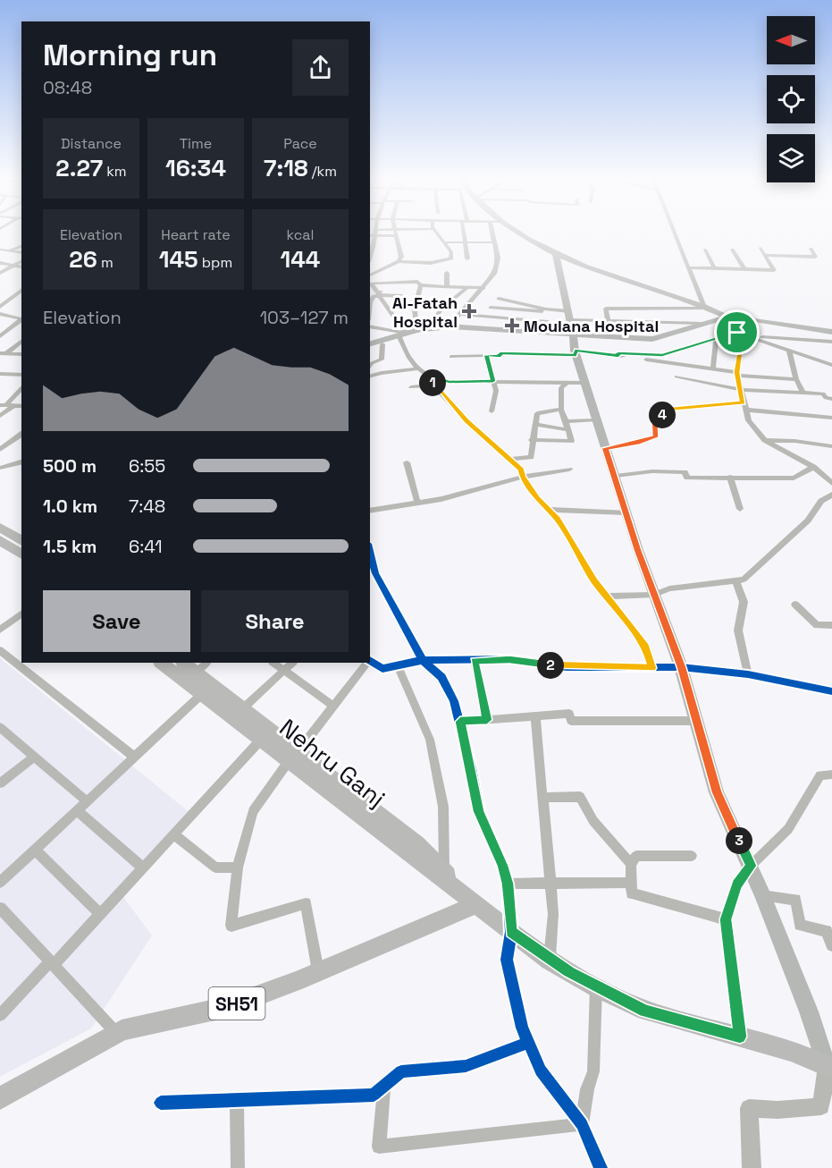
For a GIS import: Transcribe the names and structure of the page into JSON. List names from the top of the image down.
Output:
{
  "streets": {
    "main road": ["Nehru Ganj", "SH51"]
  },
  "crossings": [
    ["Nehru Ganj", "SH51"]
  ],
  "places": {
    "health": ["Al-Fatah Hospital", "Moulana Hospital"]
  },
  "north": "left",
  "page": {
    "heading": ["Morning run", "08:48"],
    "stats": [
      ["Distance", "2.27 km"],
      ["Time", "16:34"],
      ["Pace", "7:18 /km"],
      ["Elevation", "26 m"],
      ["Heart rate", "145 bpm"],
      ["kcal", "144"]
    ],
    "chart": ["Elevation", "103–127 m"],
    "pins": [
      "1",
      "4",
      "2",
      "3"
    ],
    "list": [
      {
        "name": "500 m",
        "note": "6:55"
      },
      {
        "name": "1.0 km",
        "note": "7:48"
      },
      {
        "name": "1.5 km",
        "note": "6:41"
      }
    ],
    "buttons": ["Save", "Share"]
  }
}
